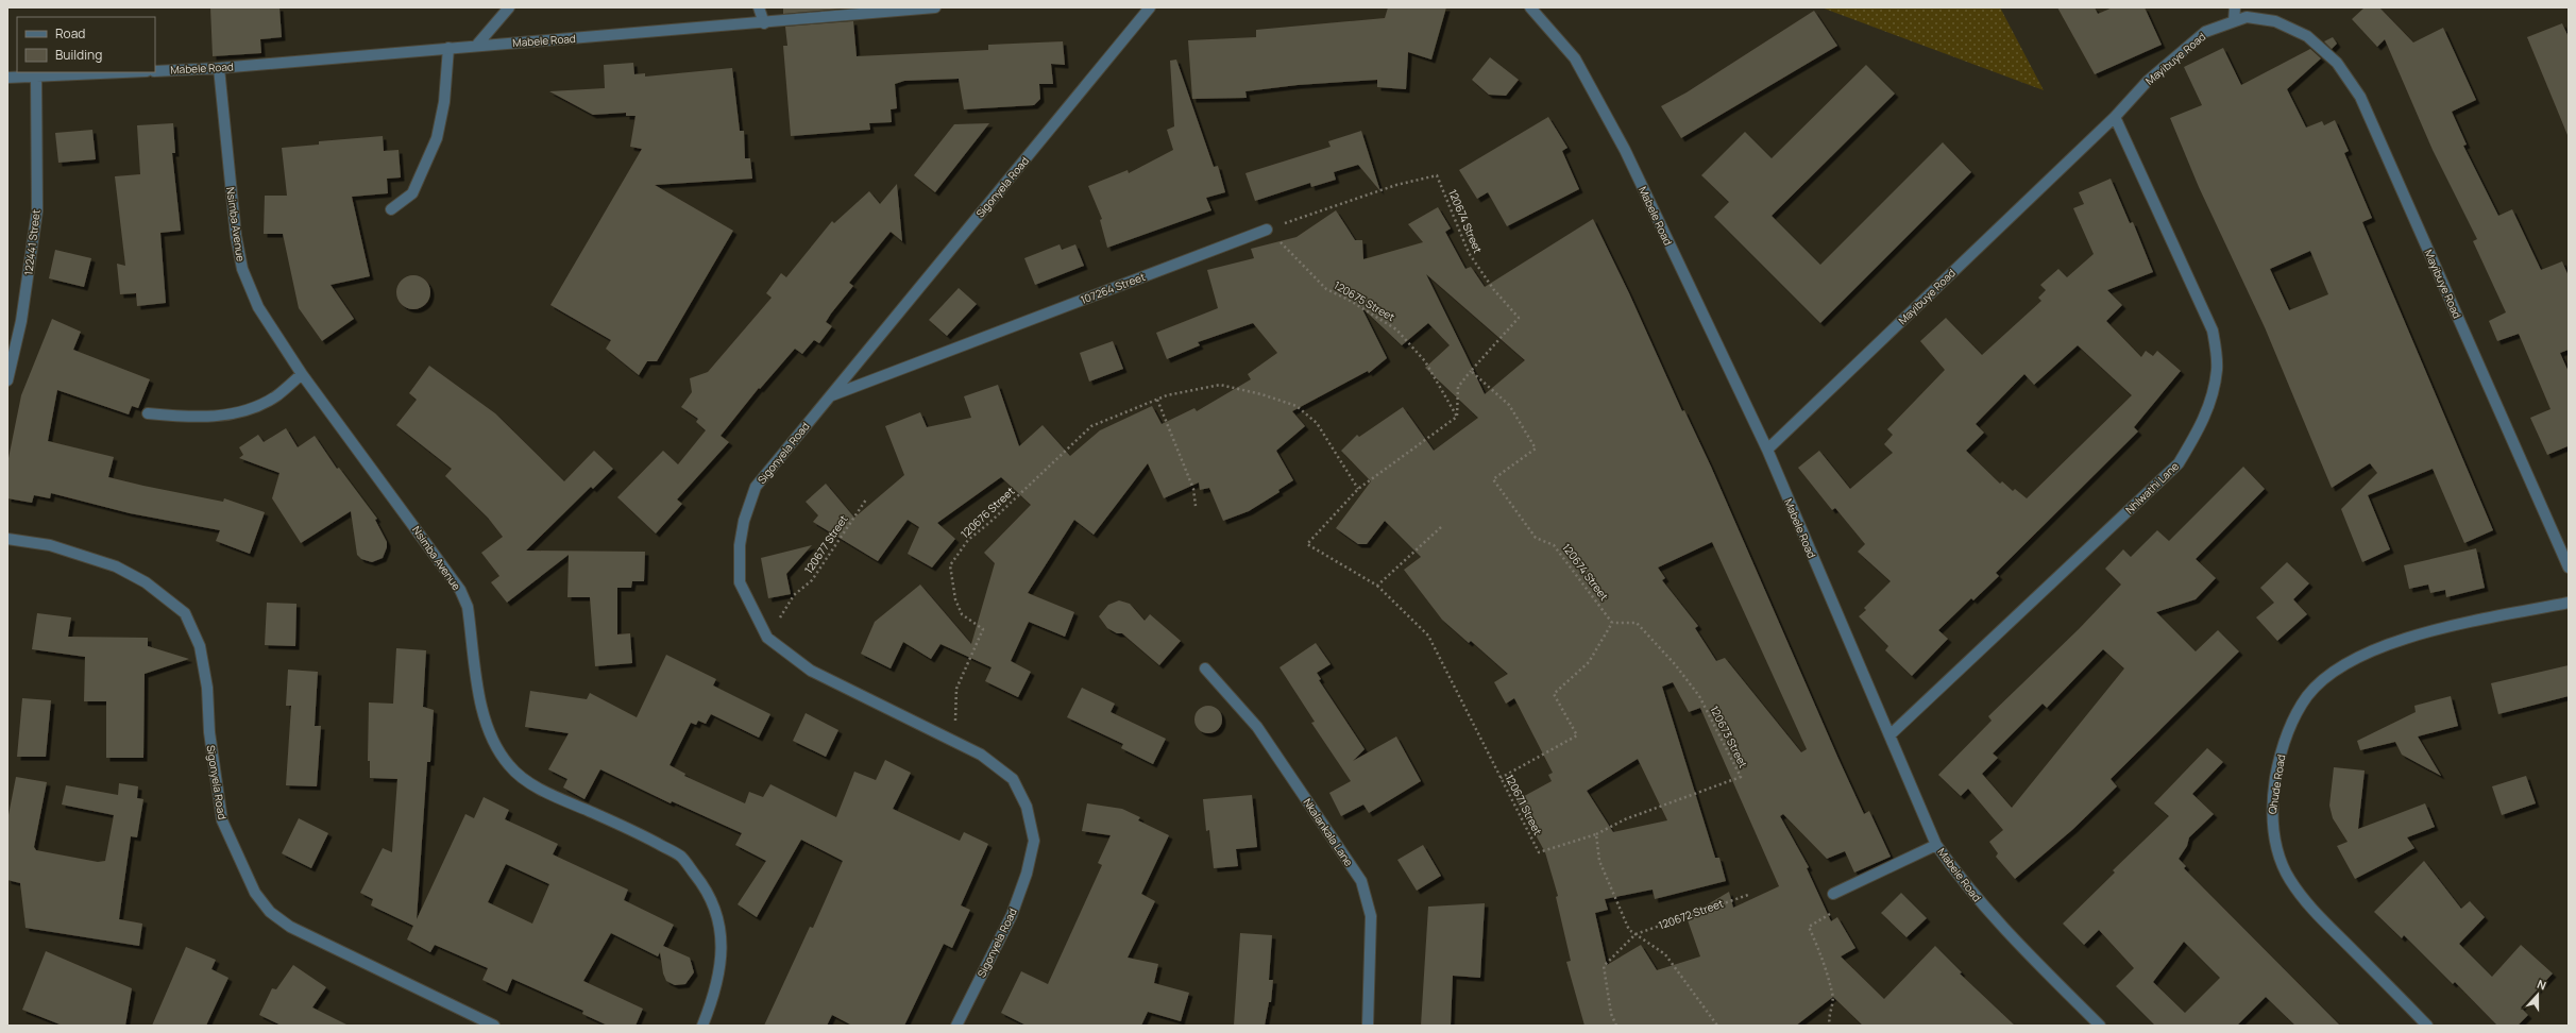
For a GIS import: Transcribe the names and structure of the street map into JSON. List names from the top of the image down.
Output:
{
  "streets": {
    "street": [
      "Mabele Road",
      "Mayibuye Road",
      "Sigonyela Road",
      "Nsimba Avenue",
      "122441 Street",
      "107264 Street",
      "Nhlwathi Lane",
      "Qhude Road",
      "Nkalankala Lane"
    ],
    "path": [
      "120674 Street",
      "120675 Street",
      "120676 Street",
      "120677 Street",
      "120673 Street",
      "120671 Street",
      "120672 Street"
    ]
  },
  "crossings": [
    ["Mabele Road", "Mayibuye Road"],
    ["Mabele Road", "Nsimba Avenue"],
    ["Mabele Road", "Nhlwathi Lane"],
    ["Mayibuye Road", "Nhlwathi Lane"],
    ["Sigonyela Road", "107264 Street"],
    ["Sigonyela Road", "120676 Street"],
    ["Sigonyela Road", "120677 Street"],
    ["120674 Street", "107264 Street"],
    ["120674 Street", "120675 Street"],
    ["120674 Street", "120673 Street"],
    ["107264 Street", "120675 Street"],
    ["120676 Street", "120671 Street"],
    ["120673 Street", "120671 Street"]
  ],
  "legend": ["Road", "Building"],
  "north": "top"
}
